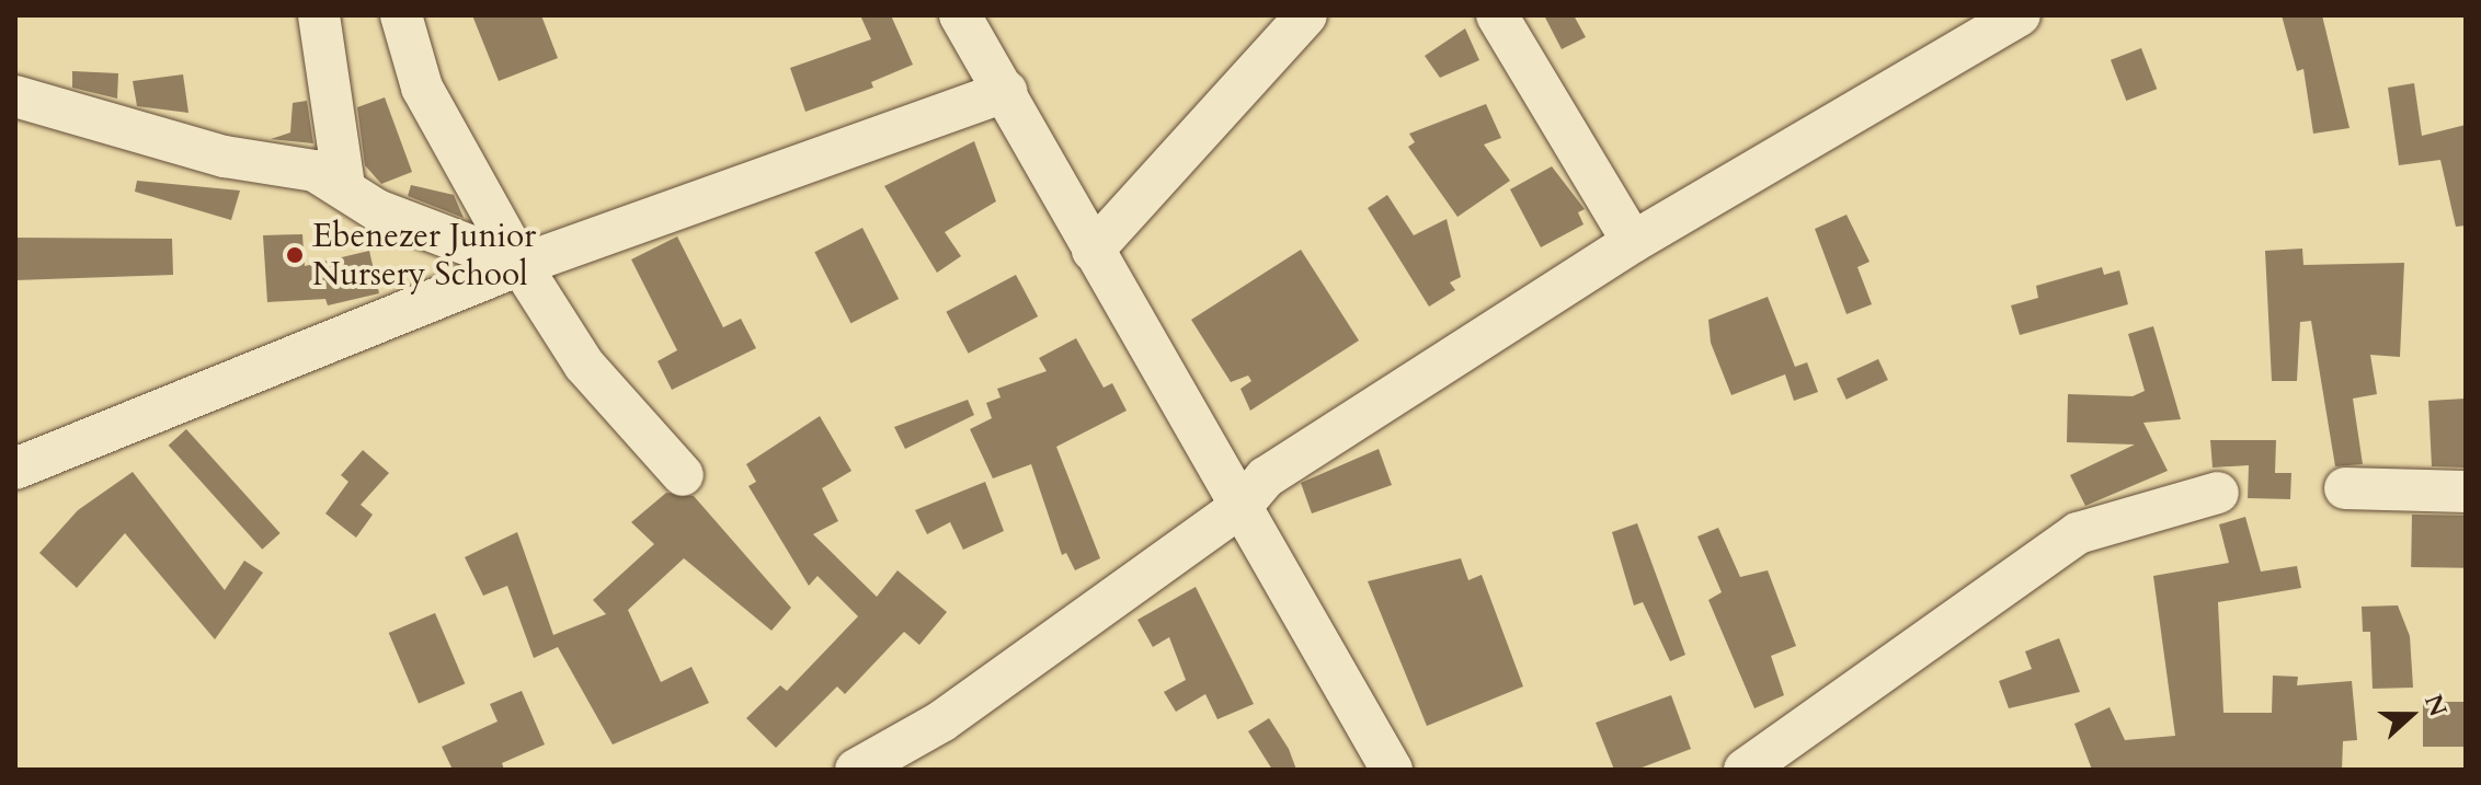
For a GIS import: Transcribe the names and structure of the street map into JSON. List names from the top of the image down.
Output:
{
  "places": ["Ebenezer Junior Nursery School"],
  "north": "right"
}
